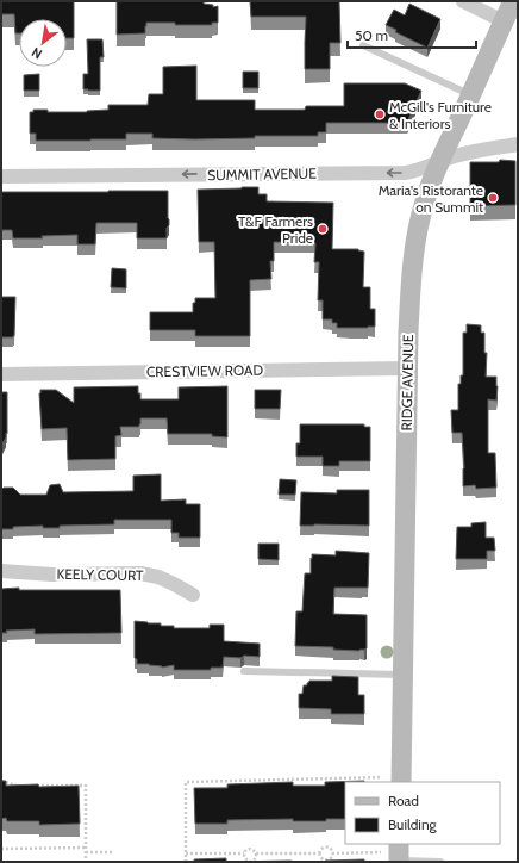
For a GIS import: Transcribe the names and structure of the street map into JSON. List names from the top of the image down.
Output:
{
  "streets": {
    "main road": ["RIDGE AVENUE"],
    "street": ["SUMMIT AVENUE", "CRESTVIEW ROAD", "KEELY COURT"]
  },
  "crossings": [
    ["SUMMIT AVENUE", "RIDGE AVENUE"],
    ["CRESTVIEW ROAD", "RIDGE AVENUE"]
  ],
  "one_way": ["SUMMIT AVENUE"],
  "places": ["McGill's Furniture & Interiors", "Maria's Ristorante on Summit", "T&F Farmers Pride"],
  "legend": ["Road", "Building"],
  "scale_bar": "50 m",
  "north": "bottom left"
}
